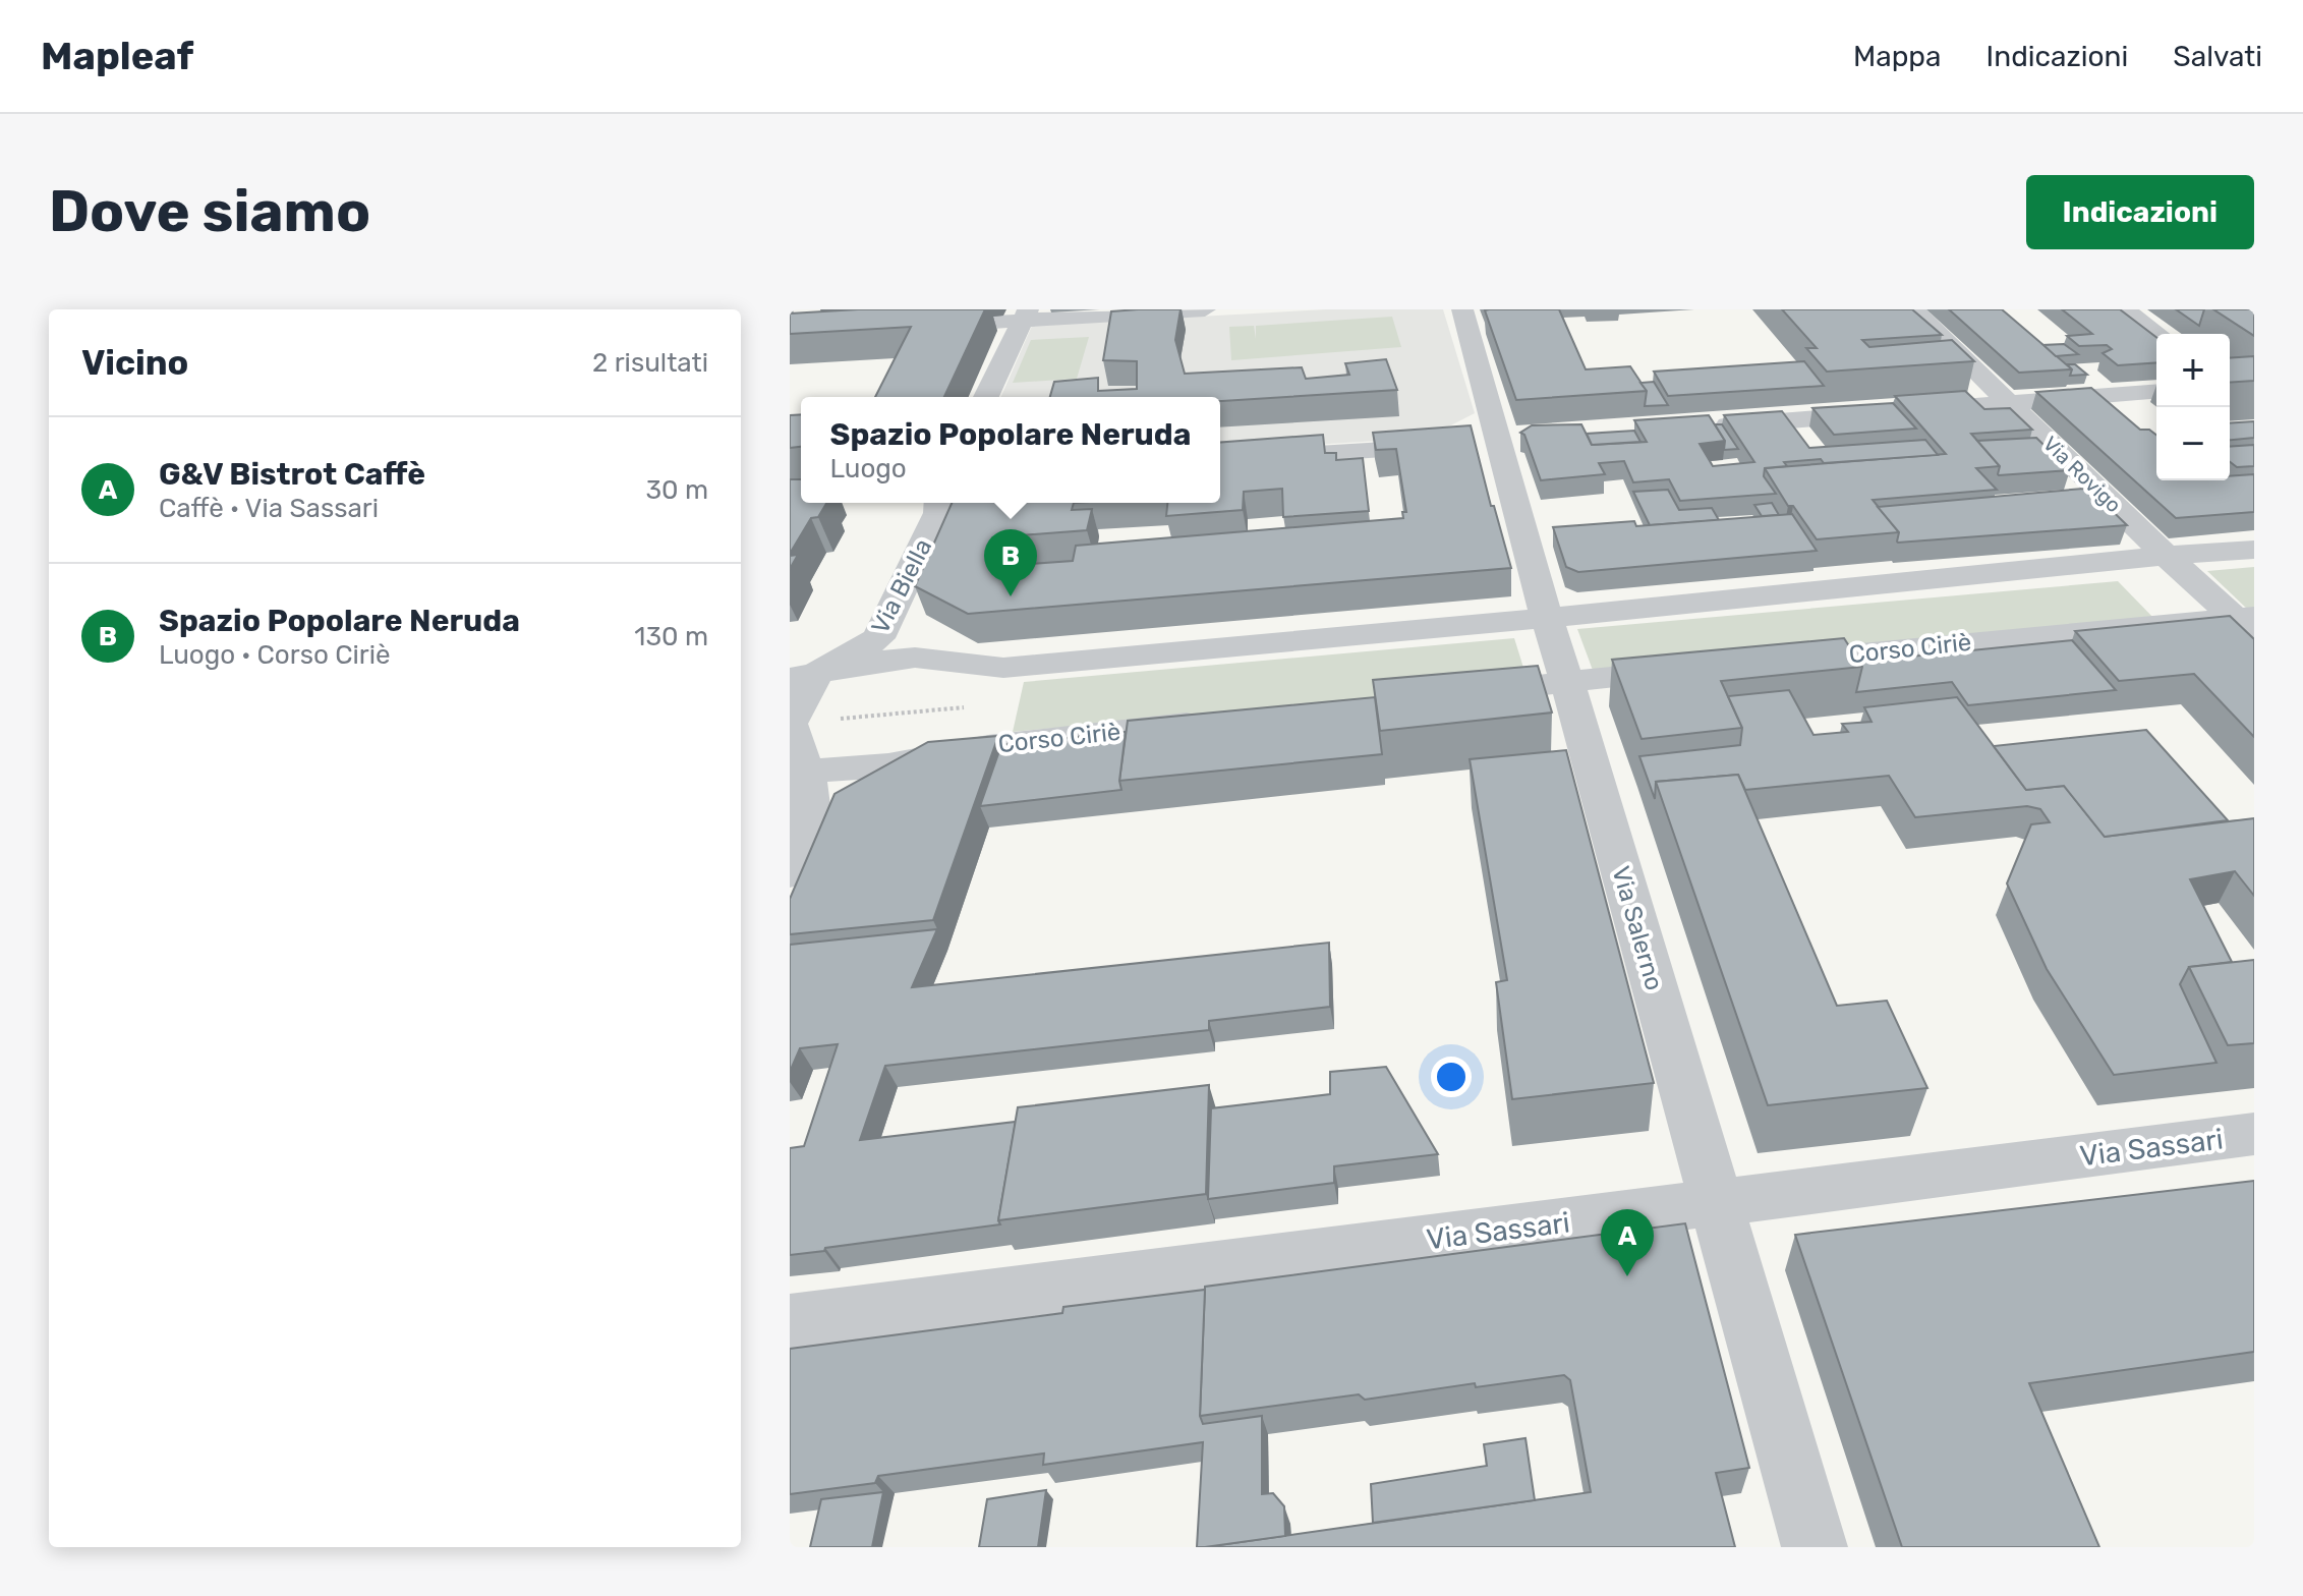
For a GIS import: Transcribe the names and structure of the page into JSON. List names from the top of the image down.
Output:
{
  "streets": {
    "street": [
      "Via Rovigo",
      "Via Biella",
      "Corso Ciriè",
      "Via Salerno",
      "Via Sassari"
    ]
  },
  "crossings": [
    ["Via Rovigo", "Corso Ciriè"],
    ["Via Salerno", "Via Sassari"]
  ],
  "page": {
    "header": "Mapleaf",
    "nav": ["Mappa", "Indicazioni", "Salvati"],
    "buttons": "Indicazioni",
    "title": "Dove siamo",
    "heading": ["Vicino", "2 risultati"],
    "map_buttons": ["+", "−"],
    "popup": ["Spazio Popolare Neruda", "Luogo"],
    "list": [
      {
        "mark": "A",
        "name": "G&V Bistrot Caffè",
        "note": "Caffè · Via Sassari",
        "value": "30 m"
      },
      {
        "mark": "B",
        "name": "Spazio Popolare Neruda",
        "note": "Luogo · Corso Ciriè",
        "value": "130 m"
      }
    ],
    "pins": ["B", "A"]
  }
}
